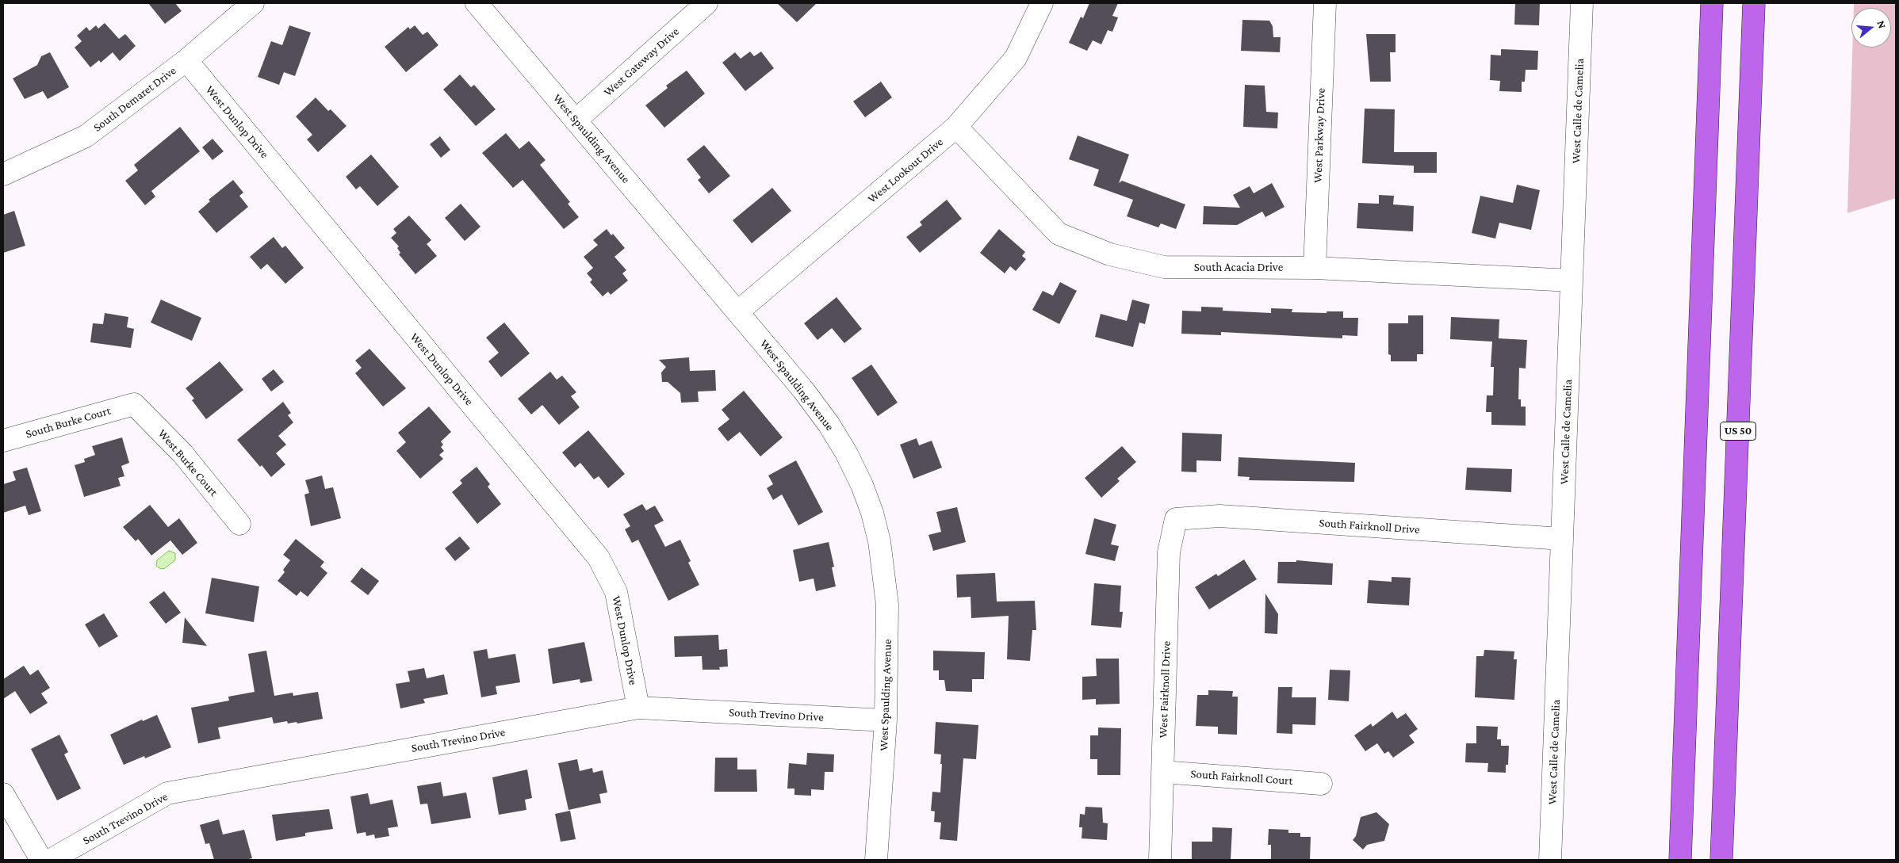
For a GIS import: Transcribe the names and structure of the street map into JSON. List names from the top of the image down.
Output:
{
  "streets": {
    "highway": ["US 50"],
    "street": [
      "West Gateway Drive",
      "South Demaret Drive",
      "West Calle de Camelia",
      "West Dunlop Drive",
      "West Parkway Drive",
      "West Spaulding Avenue",
      "West Lookout Drive",
      "South Acacia Drive",
      "South Burke Court",
      "West Burke Court",
      "South Fairknoll Drive",
      "West Fairknoll Drive",
      "South Trevino Drive",
      "South Fairknoll Court"
    ]
  },
  "crossings": [
    ["West Gateway Drive", "West Spaulding Avenue"],
    ["South Demaret Drive", "West Dunlop Drive"],
    ["West Calle de Camelia", "South Acacia Drive"],
    ["West Calle de Camelia", "South Fairknoll Drive"],
    ["West Dunlop Drive", "South Trevino Drive"],
    ["West Parkway Drive", "South Acacia Drive"],
    ["West Spaulding Avenue", "West Lookout Drive"],
    ["West Spaulding Avenue", "South Trevino Drive"],
    ["West Lookout Drive", "South Acacia Drive"],
    ["South Burke Court", "West Burke Court"],
    ["South Fairknoll Drive", "West Fairknoll Drive"],
    ["West Fairknoll Drive", "South Fairknoll Court"]
  ],
  "north": "right"
}
